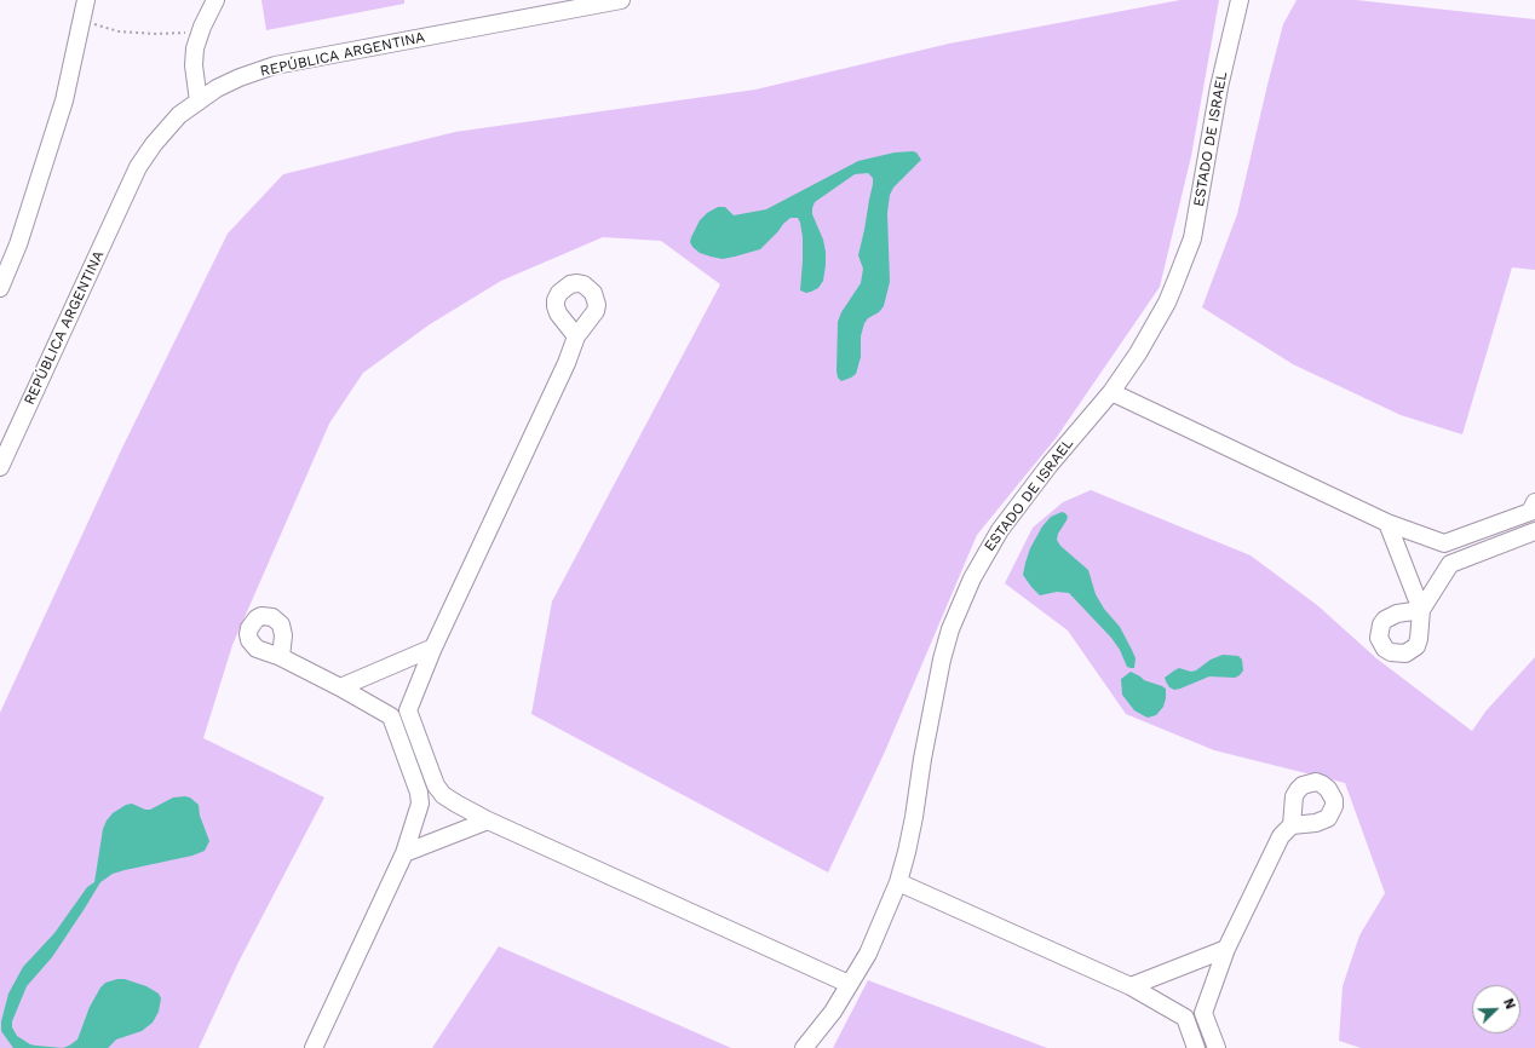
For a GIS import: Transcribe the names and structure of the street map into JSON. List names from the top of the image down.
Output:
{
  "streets": {
    "street": ["REPÚBLICA ARGENTINA", "ESTADO DE ISRAEL"]
  },
  "north": "top right"
}
